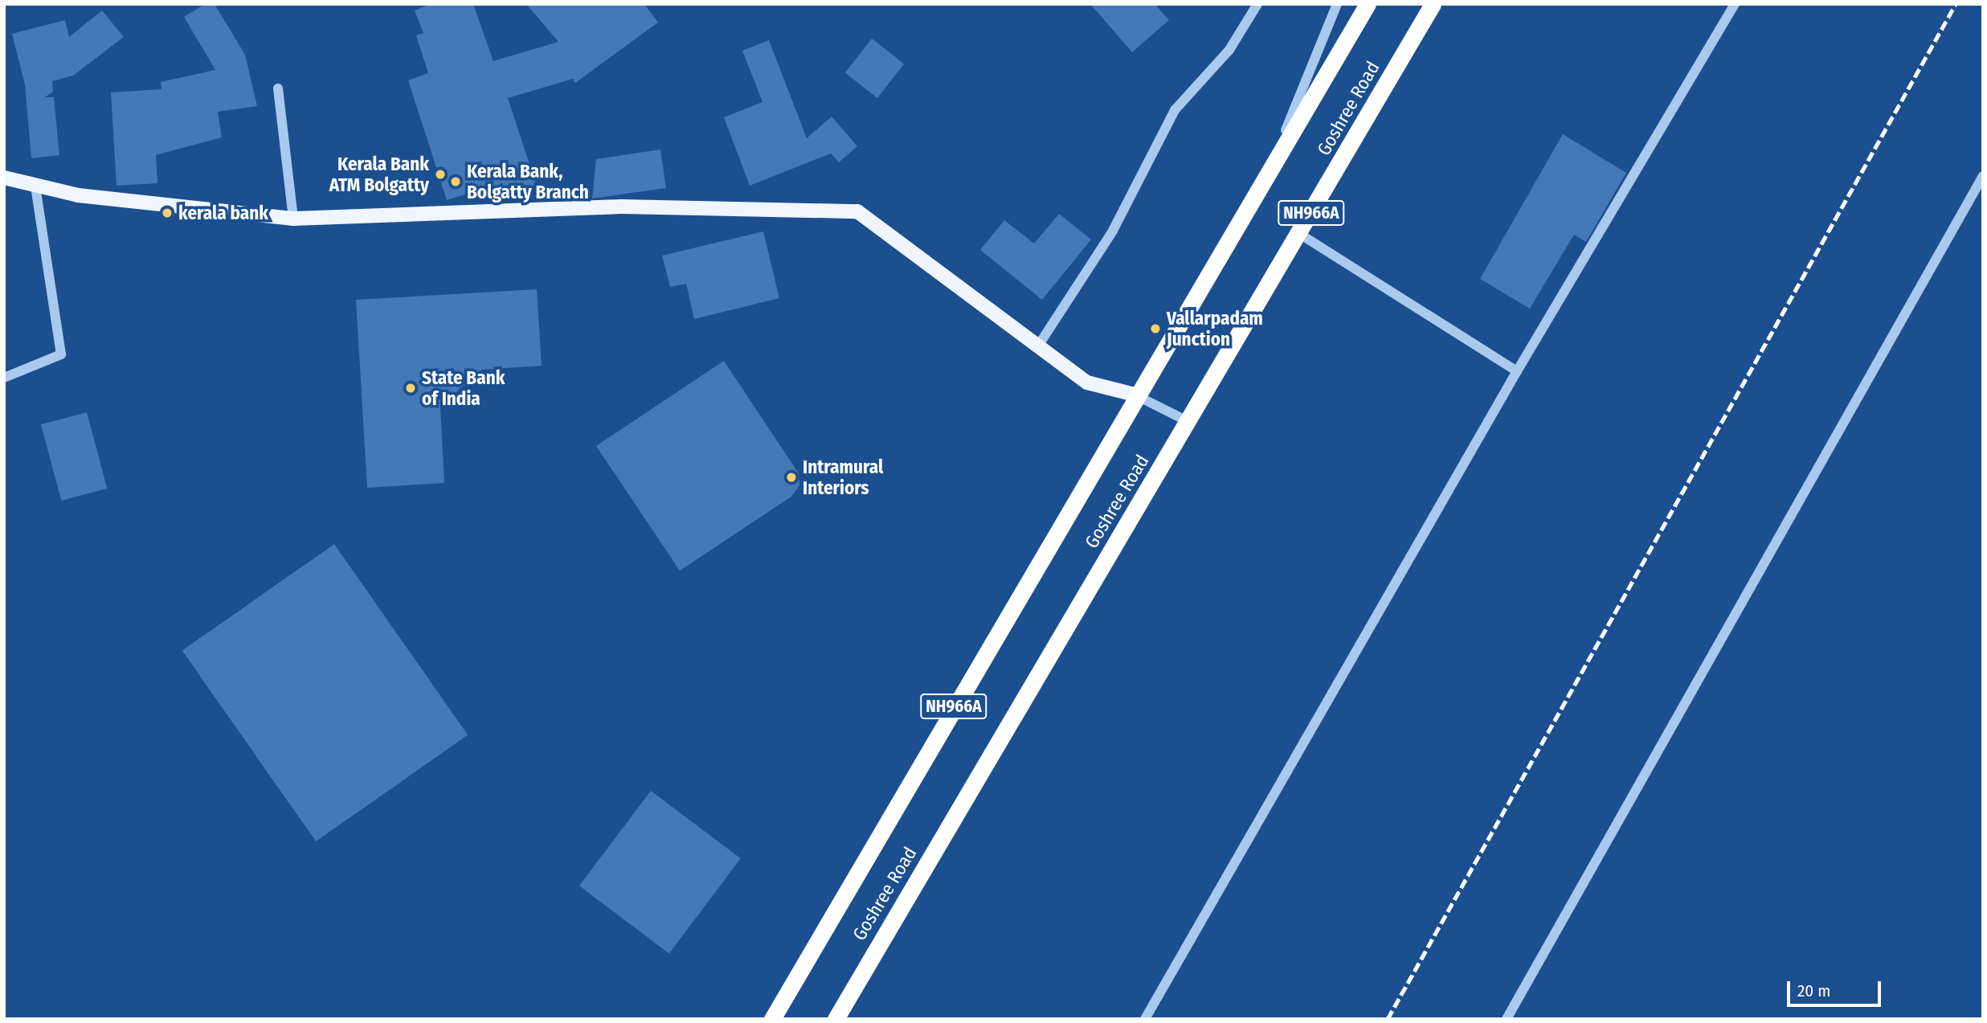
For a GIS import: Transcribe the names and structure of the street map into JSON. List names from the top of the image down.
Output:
{
  "streets": {
    "highway": ["Goshree Road", "NH966A"]
  },
  "places": [
    "Kerala Bank ATM Bolgatty",
    "Kerala Bank, Bolgatty Branch",
    "kerala bank",
    "Vallarpadam Junction",
    "State Bank of India",
    "Intramural Interiors"
  ],
  "scale_bar": "20 m"
}
